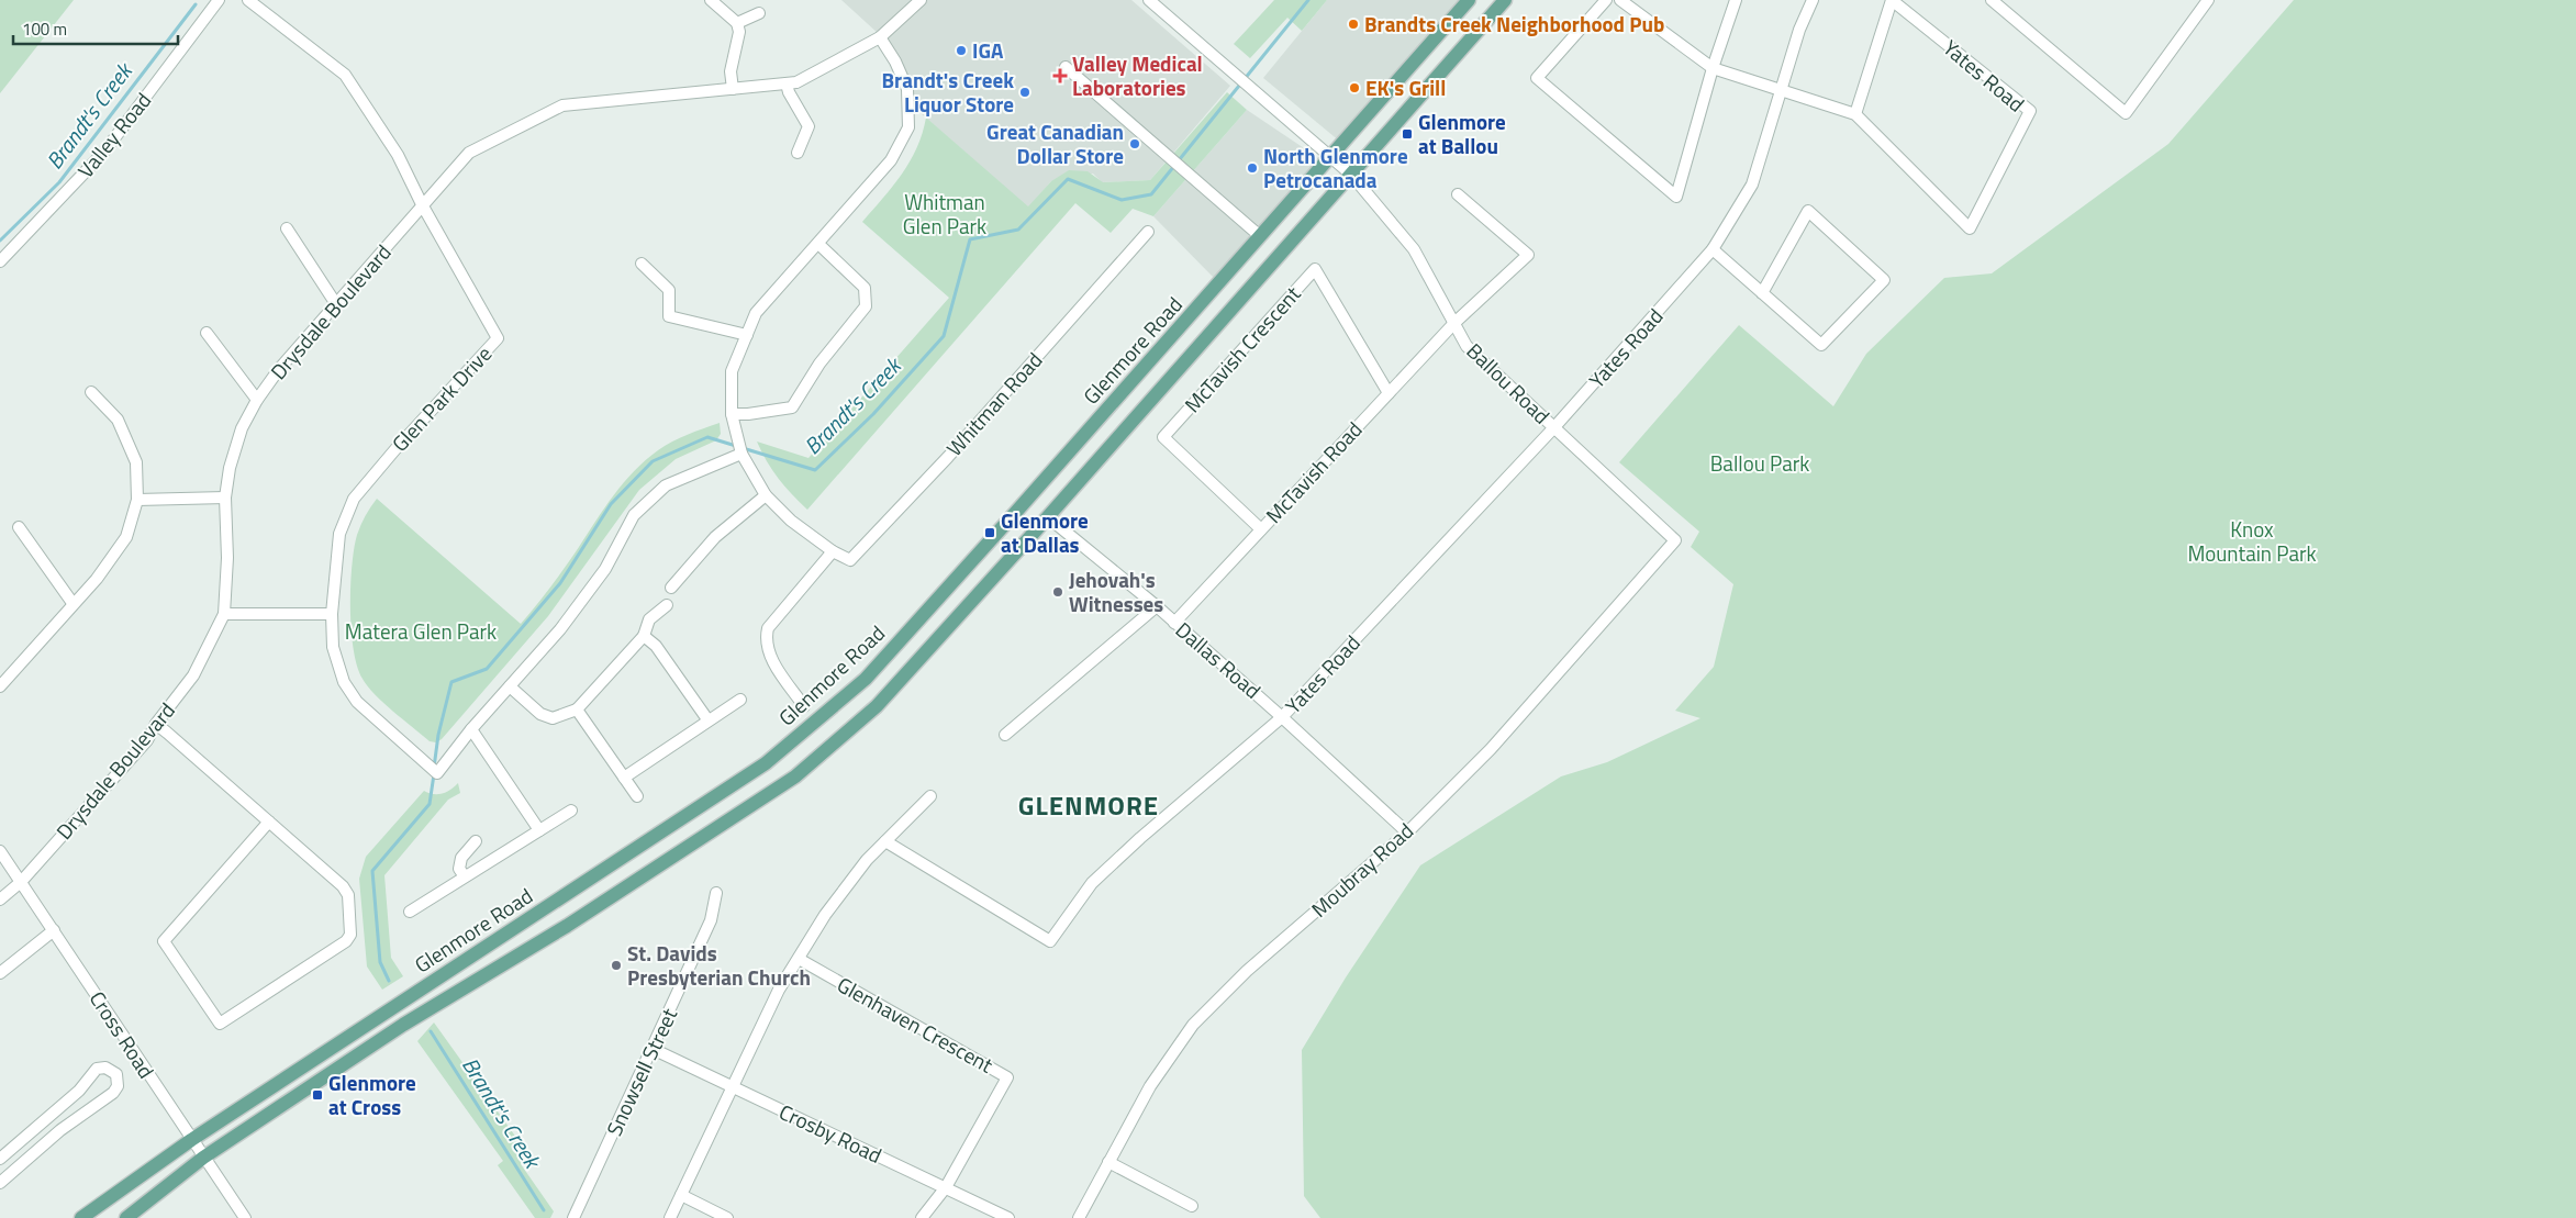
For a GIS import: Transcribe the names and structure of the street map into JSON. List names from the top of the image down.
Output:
{
  "streets": {
    "main road": ["Glenmore Road"],
    "street": [
      "Yates Road",
      "Valley Road",
      "Drysdale Boulevard",
      "McTavish Crescent",
      "Ballou Road",
      "Glen Park Drive",
      "Whitman Road",
      "McTavish Road",
      "Dallas Road",
      "Moubray Road",
      "Glenhaven Crescent",
      "Cross Road",
      "Snowsell Street",
      "Crosby Road"
    ]
  },
  "crossings": [
    ["Yates Road", "Ballou Road"],
    ["Yates Road", "Dallas Road"],
    ["Drysdale Boulevard", "Glen Park Drive"],
    ["Drysdale Boulevard", "Whitman Road"],
    ["Drysdale Boulevard", "Cross Road"],
    ["McTavish Crescent", "McTavish Road"],
    ["Glenmore Road", "Ballou Road"],
    ["Glenmore Road", "Dallas Road"],
    ["Glenmore Road", "Cross Road"],
    ["Ballou Road", "McTavish Road"],
    ["Ballou Road", "Moubray Road"],
    ["Glen Park Drive", "Whitman Road"],
    ["McTavish Road", "Dallas Road"],
    ["Dallas Road", "Moubray Road"],
    ["Glenhaven Crescent", "Crosby Road"],
    ["Snowsell Street", "Crosby Road"]
  ],
  "districts": ["GLENMORE"],
  "water": ["Brandt's Creek"],
  "parks": [
    "Whitman Glen Park",
    "Ballou Park",
    "Knox Mountain Park",
    "Matera Glen Park"
  ],
  "places": {
    "other": [
      "Brandts Creek Neighborhood Pub",
      "IGA",
      "EK's Grill",
      "Brandt's Creek Liquor Store",
      "Great Canadian Dollar Store",
      "North Glenmore Petrocanada",
      "Jehovah's Witnesses",
      "St. Davids Presbyterian Church"
    ],
    "health": ["Valley Medical Laboratories"],
    "transit": ["Glenmore at Ballou", "Glenmore at Dallas", "Glenmore at Cross"]
  },
  "scale_bar": "100 m"
}
